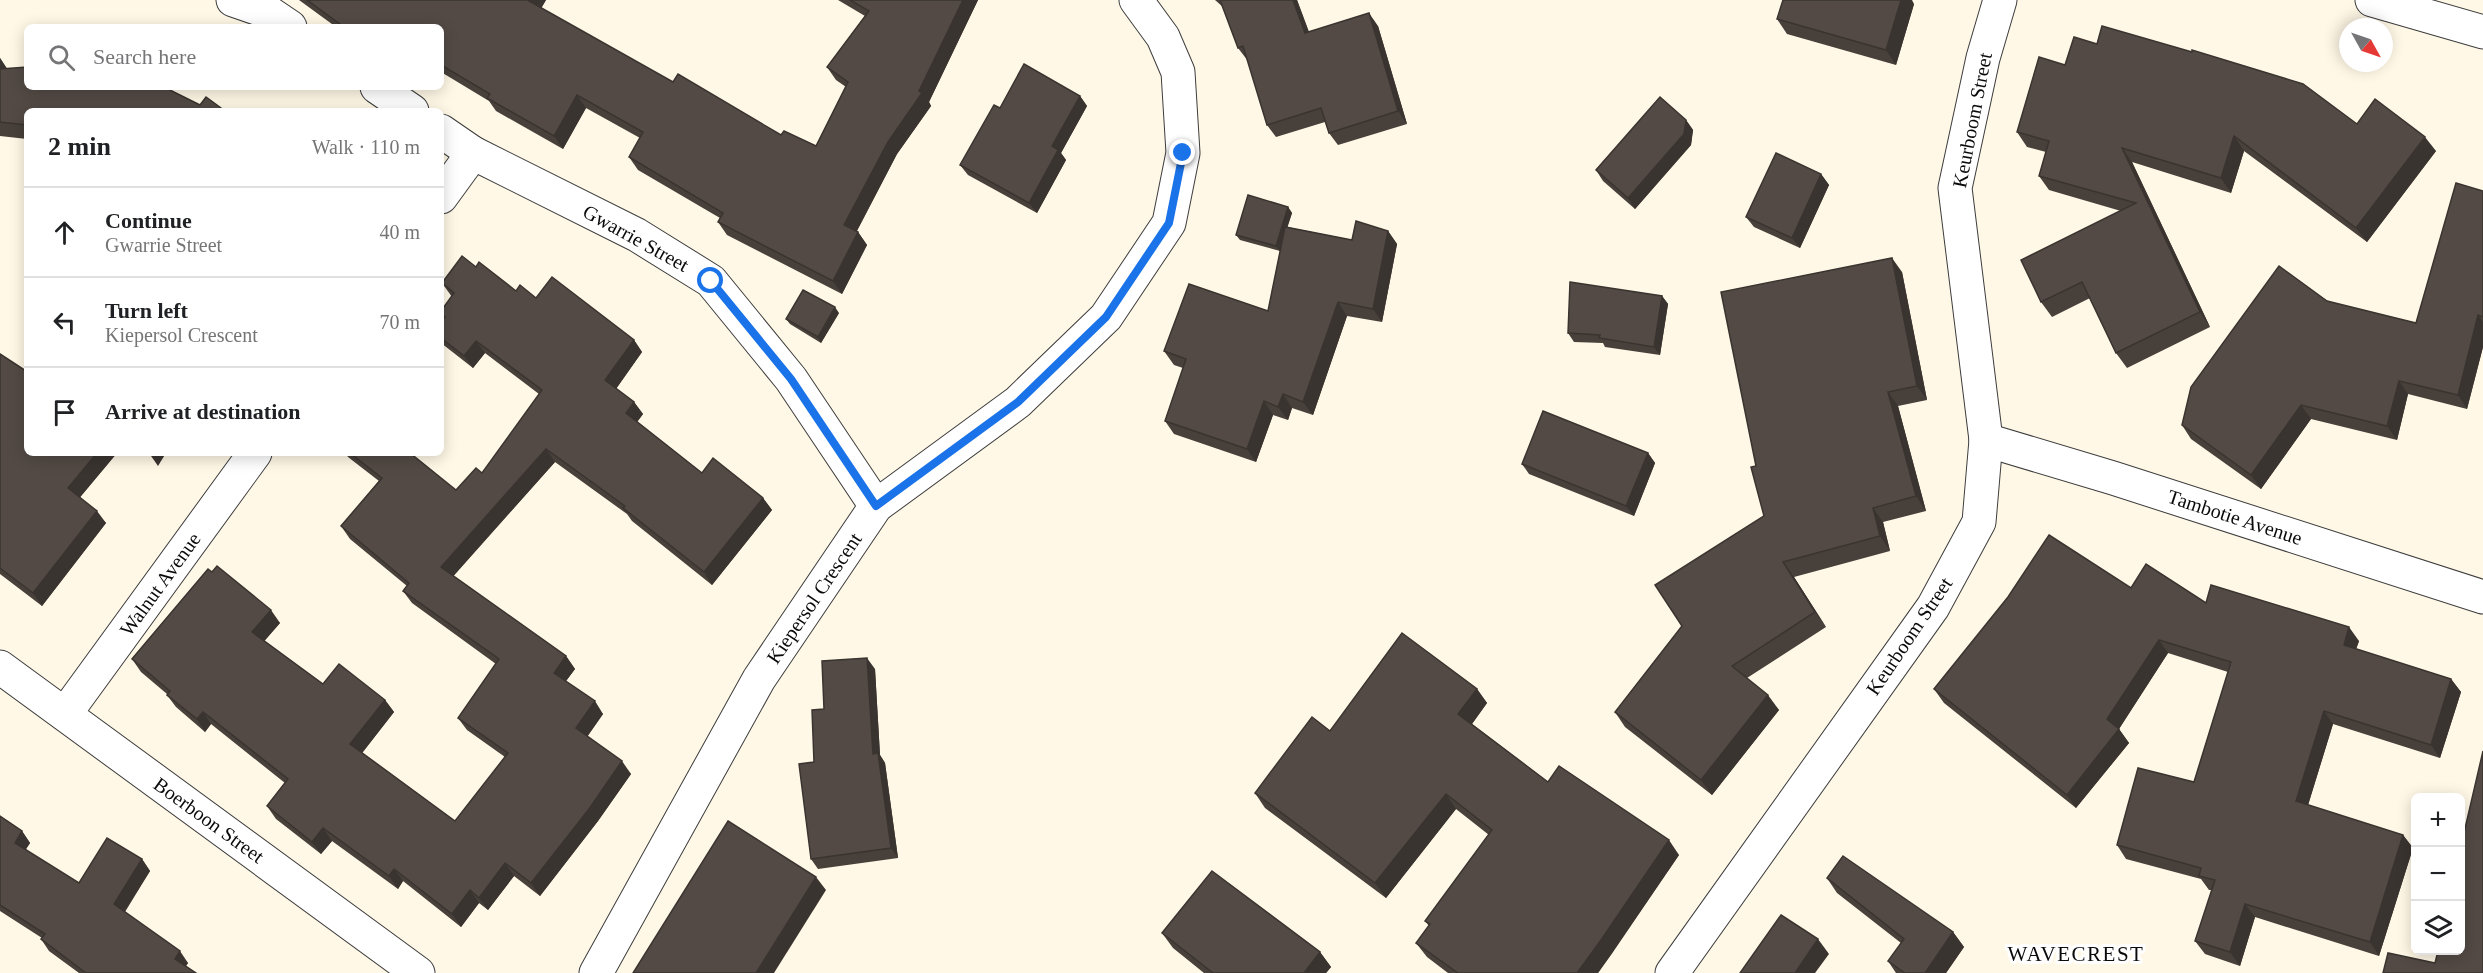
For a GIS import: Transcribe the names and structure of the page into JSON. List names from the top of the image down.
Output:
{
  "streets": {
    "street": [
      "Keurboom Street",
      "Gwarrie Street",
      "Tambotie Avenue",
      "Walnut Avenue",
      "Kiepersol Crescent",
      "Boerboon Street"
    ]
  },
  "crossings": [
    ["Keurboom Street", "Tambotie Avenue"],
    ["Gwarrie Street", "Kiepersol Crescent"],
    ["Walnut Avenue", "Boerboon Street"]
  ],
  "districts": ["WAVECREST"],
  "north": "bottom right",
  "page": {
    "search": "Search here",
    "heading": ["2 min", "Walk · 110 m"],
    "list": [
      ["Continue", "Gwarrie Street", "40 m"],
      ["Turn left", "Kiepersol Crescent", "70 m"],
      "Arrive at destination"
    ],
    "map_buttons": ["+", "−"]
  }
}
